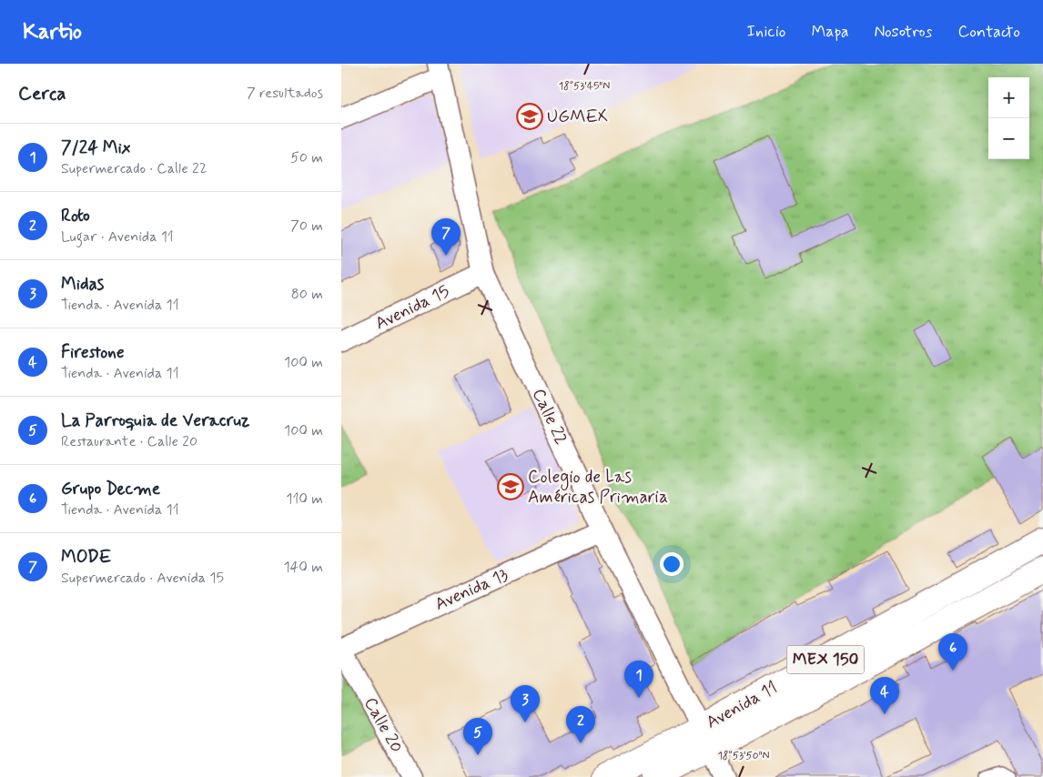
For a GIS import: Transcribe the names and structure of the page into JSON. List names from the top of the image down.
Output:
{
  "streets": {
    "main road": ["MEX 150", "Avenida 11"],
    "street": [
      "Avenida 15",
      "Calle 22",
      "Avenida 13",
      "Calle 20"
    ]
  },
  "crossings": [
    ["Avenida 15", "Calle 22"],
    ["Calle 22", "Avenida 13"],
    ["Calle 22", "Avenida 11"],
    ["Avenida 13", "Calle 20"]
  ],
  "places": {
    "school or university": ["UGMEX", "Colegio de Las Américas Primaria"]
  },
  "page": {
    "header": "Kartio",
    "nav": [
      "Inicio",
      "Mapa",
      "Nosotros",
      "Contacto"
    ],
    "heading": ["Cerca", "7 resultados"],
    "map_buttons": ["+", "−"],
    "list": [
      {
        "mark": "1",
        "name": "7/24 Mix",
        "note": "Supermercado · Calle 22",
        "value": "50 m"
      },
      {
        "mark": "2",
        "name": "Roto",
        "note": "Lugar · Avenida 11",
        "value": "70 m"
      },
      {
        "mark": "3",
        "name": "Midas",
        "note": "Tienda · Avenida 11",
        "value": "80 m"
      },
      {
        "mark": "4",
        "name": "Firestone",
        "note": "Tienda · Avenida 11",
        "value": "100 m"
      },
      {
        "mark": "5",
        "name": "La Parroquia de Veracruz",
        "note": "Restaurante · Calle 20",
        "value": "100 m"
      },
      {
        "mark": "6",
        "name": "Grupo Decme",
        "note": "Tienda · Avenida 11",
        "value": "110 m"
      },
      {
        "mark": "7",
        "name": "MODE",
        "note": "Supermercado · Avenida 15",
        "value": "140 m"
      }
    ],
    "pins": [
      "7",
      "6",
      "1",
      "4",
      "3",
      "2",
      "5"
    ]
  },
  "coordinates": ["18°53'45\"N", "18°53'50\"N"]
}
